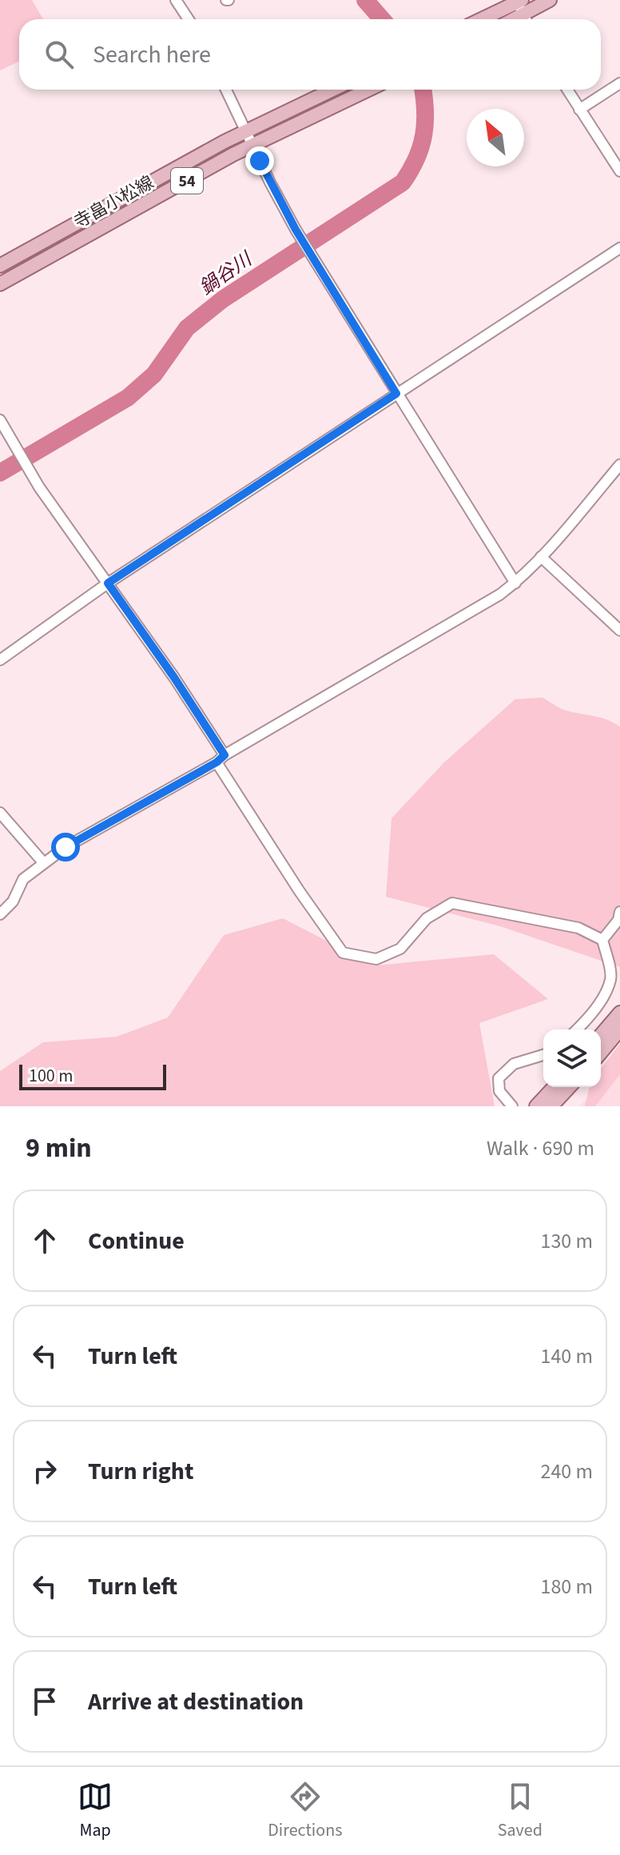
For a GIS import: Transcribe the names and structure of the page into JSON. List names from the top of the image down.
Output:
{
  "streets": {
    "main road": ["54", "寺畠小松線"]
  },
  "water": ["鍋谷川"],
  "scale_bar": "100 m",
  "north": "top left",
  "page": {
    "search": "Search here",
    "scale": "100 m",
    "heading": ["9 min", "Walk · 690 m"],
    "list": [
      ["Continue", "130 m"],
      ["Turn left", "140 m"],
      ["Turn right", "240 m"],
      ["Turn left", "180 m"],
      "Arrive at destination"
    ],
    "nav": ["Map", "Directions", "Saved"]
  }
}
